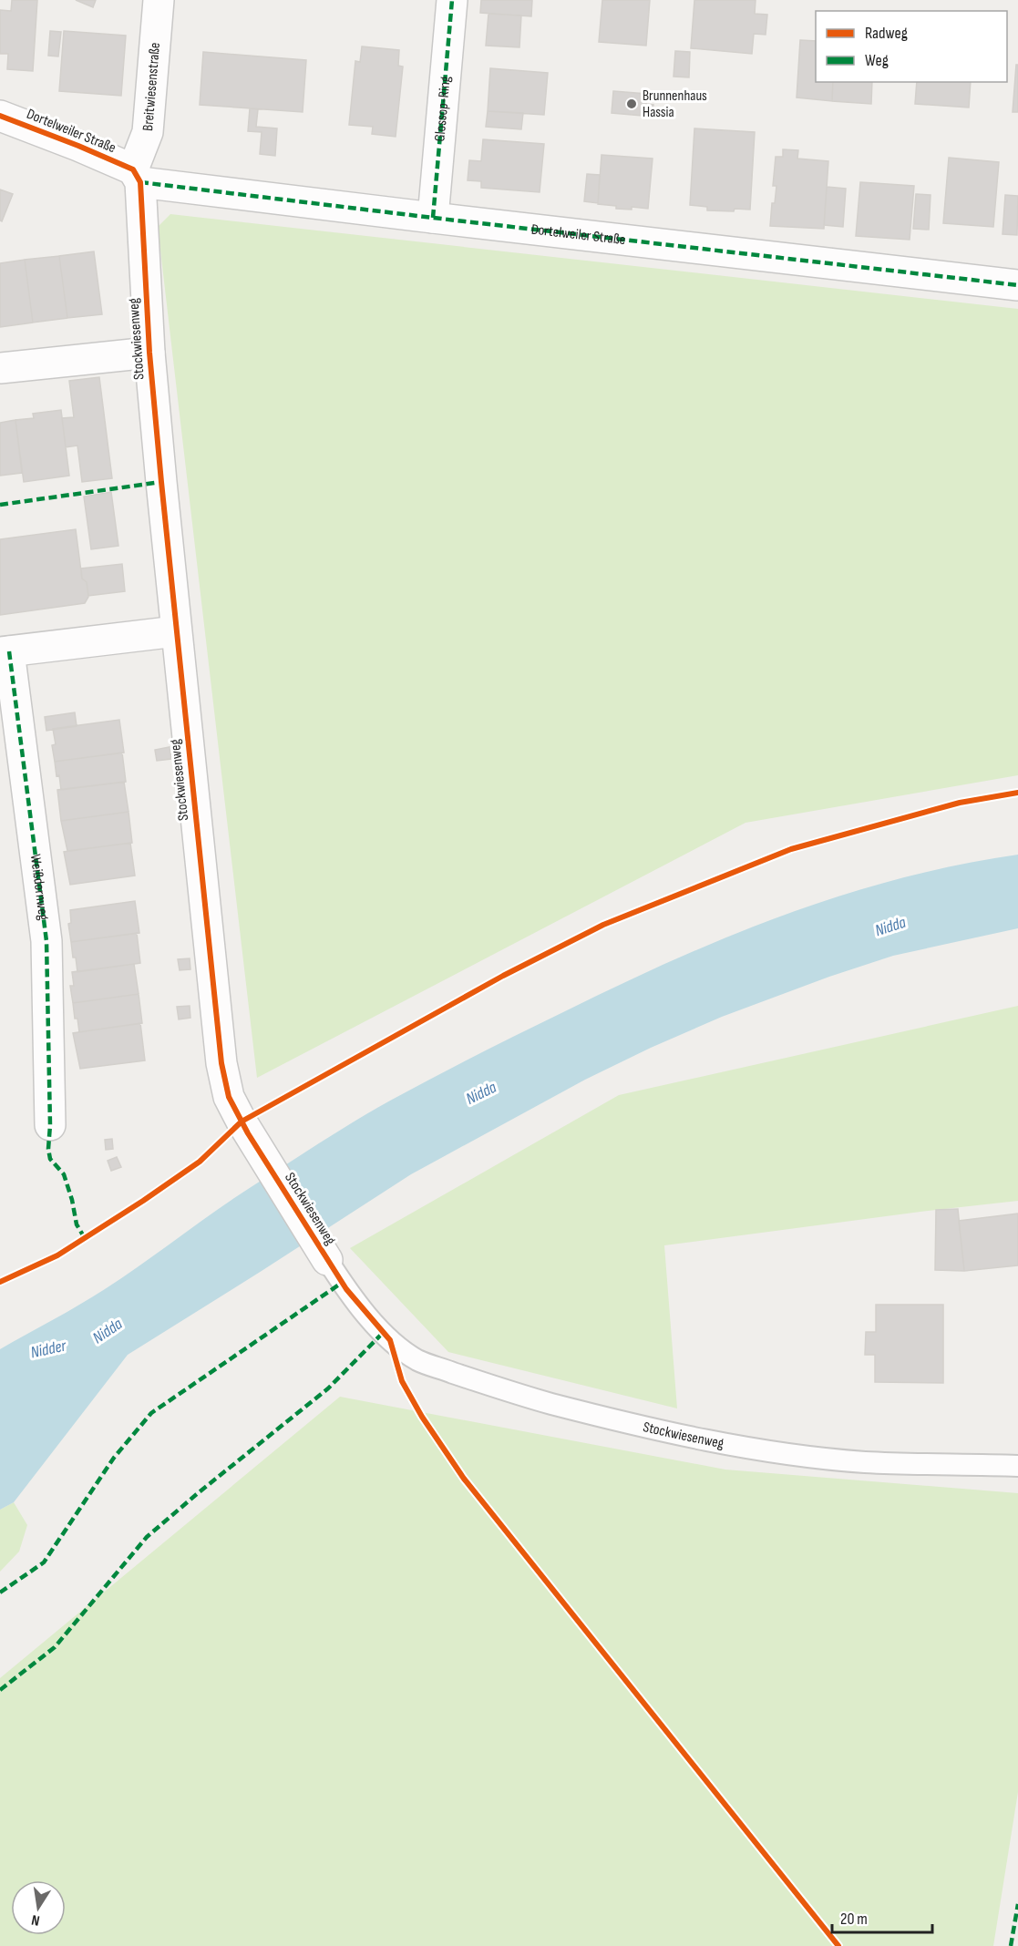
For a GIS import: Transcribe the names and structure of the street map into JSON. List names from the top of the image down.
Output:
{
  "streets": {
    "street": [
      "Breitwiesenstraße",
      "Glossop-Ring",
      "Dortelweiler Straße",
      "Stockwiesenweg",
      "Weißdornweg"
    ]
  },
  "crossings": [
    ["Breitwiesenstraße", "Dortelweiler Straße"],
    ["Breitwiesenstraße", "Stockwiesenweg"],
    ["Glossop-Ring", "Dortelweiler Straße"],
    ["Dortelweiler Straße", "Stockwiesenweg"],
    ["Stockwiesenweg", "Weißdornweg"]
  ],
  "water": ["Nidda", "Nidder"],
  "places": ["Brunnenhaus Hassia"],
  "legend": ["Radweg", "Weg"],
  "scale_bar": "20 m",
  "north": "bottom"
}
